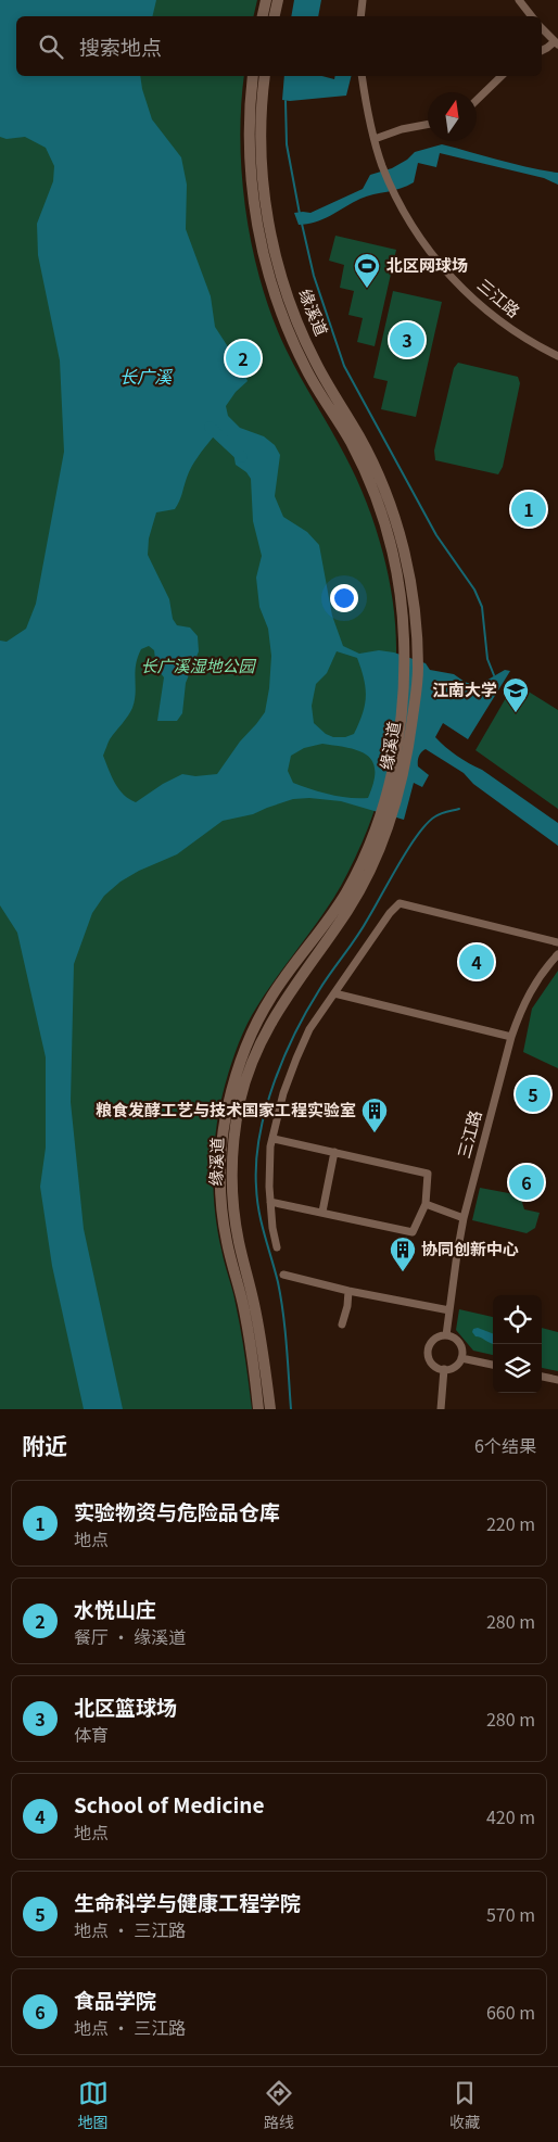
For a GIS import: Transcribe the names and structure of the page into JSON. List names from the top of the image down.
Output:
{
  "streets": {
    "main road": ["缘溪道"],
    "street": ["三江路"]
  },
  "water": ["长广溪"],
  "parks": ["长广溪湿地公园"],
  "places": {
    "sports": ["北区网球场"],
    "school or university": ["江南大学"],
    "building": ["粮食发酵工艺与技术国家工程实验室", "协同创新中心"]
  },
  "north": "top",
  "page": {
    "search": "搜索地点",
    "pins": [
      "3",
      "2",
      "1",
      "4",
      "5",
      "6"
    ],
    "heading": ["附近", "6个结果"],
    "list": [
      {
        "mark": "1",
        "name": "实验物资与危险品仓库",
        "note": "地点",
        "value": "220 m"
      },
      {
        "mark": "2",
        "name": "水悦山庄",
        "note": "餐厅 · 缘溪道",
        "value": "280 m"
      },
      {
        "mark": "3",
        "name": "北区篮球场",
        "note": "体育",
        "value": "280 m"
      },
      {
        "mark": "4",
        "name": "School of Medicine",
        "note": "地点",
        "value": "420 m"
      },
      {
        "mark": "5",
        "name": "生命科学与健康工程学院",
        "note": "地点 · 三江路",
        "value": "570 m"
      },
      {
        "mark": "6",
        "name": "食品学院",
        "note": "地点 · 三江路",
        "value": "660 m"
      }
    ],
    "nav": ["地图", "路线", "收藏"]
  }
}
